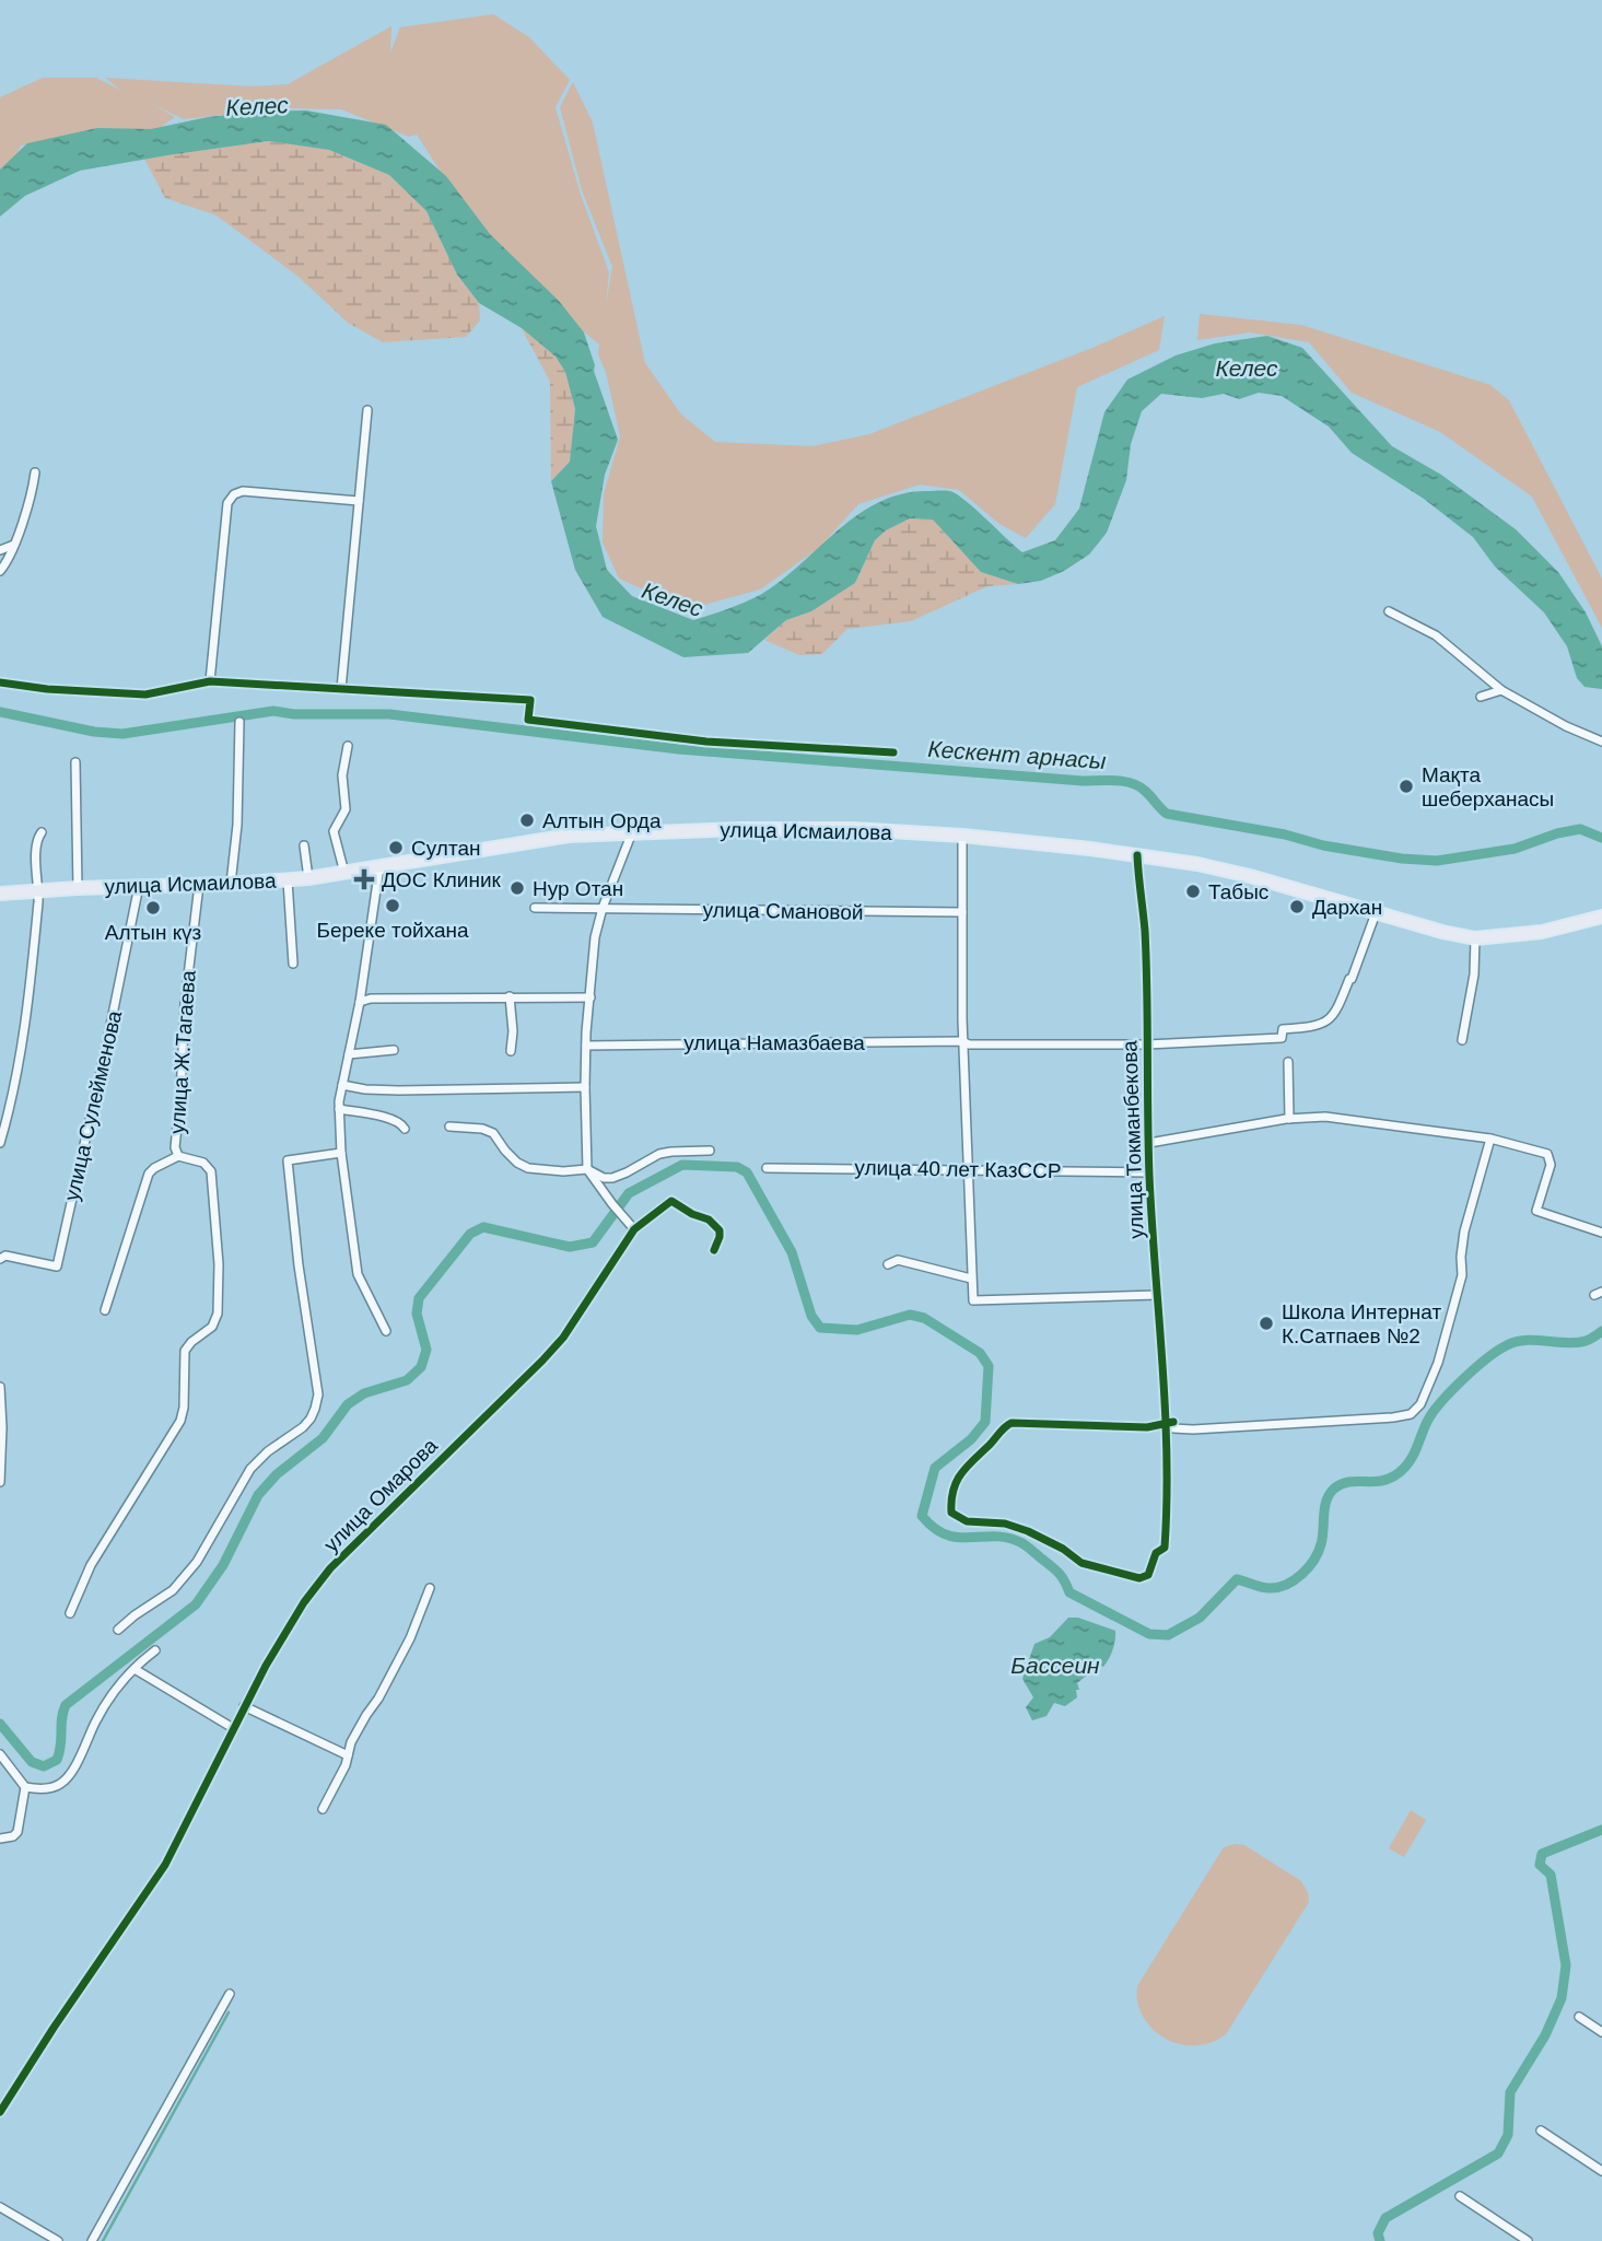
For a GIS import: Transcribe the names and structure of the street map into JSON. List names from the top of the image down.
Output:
{
  "streets": {
    "main road": ["улица Исмаилова"],
    "street": [
      "улица Смановой",
      "улица Намазбаева",
      "улица Ж.Тагаева",
      "улица Сулейменова",
      "улица Токманбекова",
      "улица 40 лет КазССР",
      "улица Омарова"
    ]
  },
  "crossings": [
    ["улица Исмаилова", "улица Намазбаева"],
    ["улица Исмаилова", "улица Ж.Тагаева"],
    ["улица Исмаилова", "улица Сулейменова"],
    ["улица Исмаилова", "улица Токманбекова"],
    ["улица Намазбаева", "улица Токманбекова"],
    ["улица Токманбекова", "улица 40 лет КазССР"]
  ],
  "water": ["Келес", "Кескент арнасы", "Бассеин"],
  "places": {
    "other": [
      "Мақта шеберханасы",
      "Алтын Орда",
      "Султан",
      "Нур Отан",
      "Табыс",
      "Береке тойхана",
      "Дархан",
      "Алтын күз",
      "Школа Интернат К.Сатпаев №2"
    ],
    "health": ["ДОС Клиник"]
  }
}
